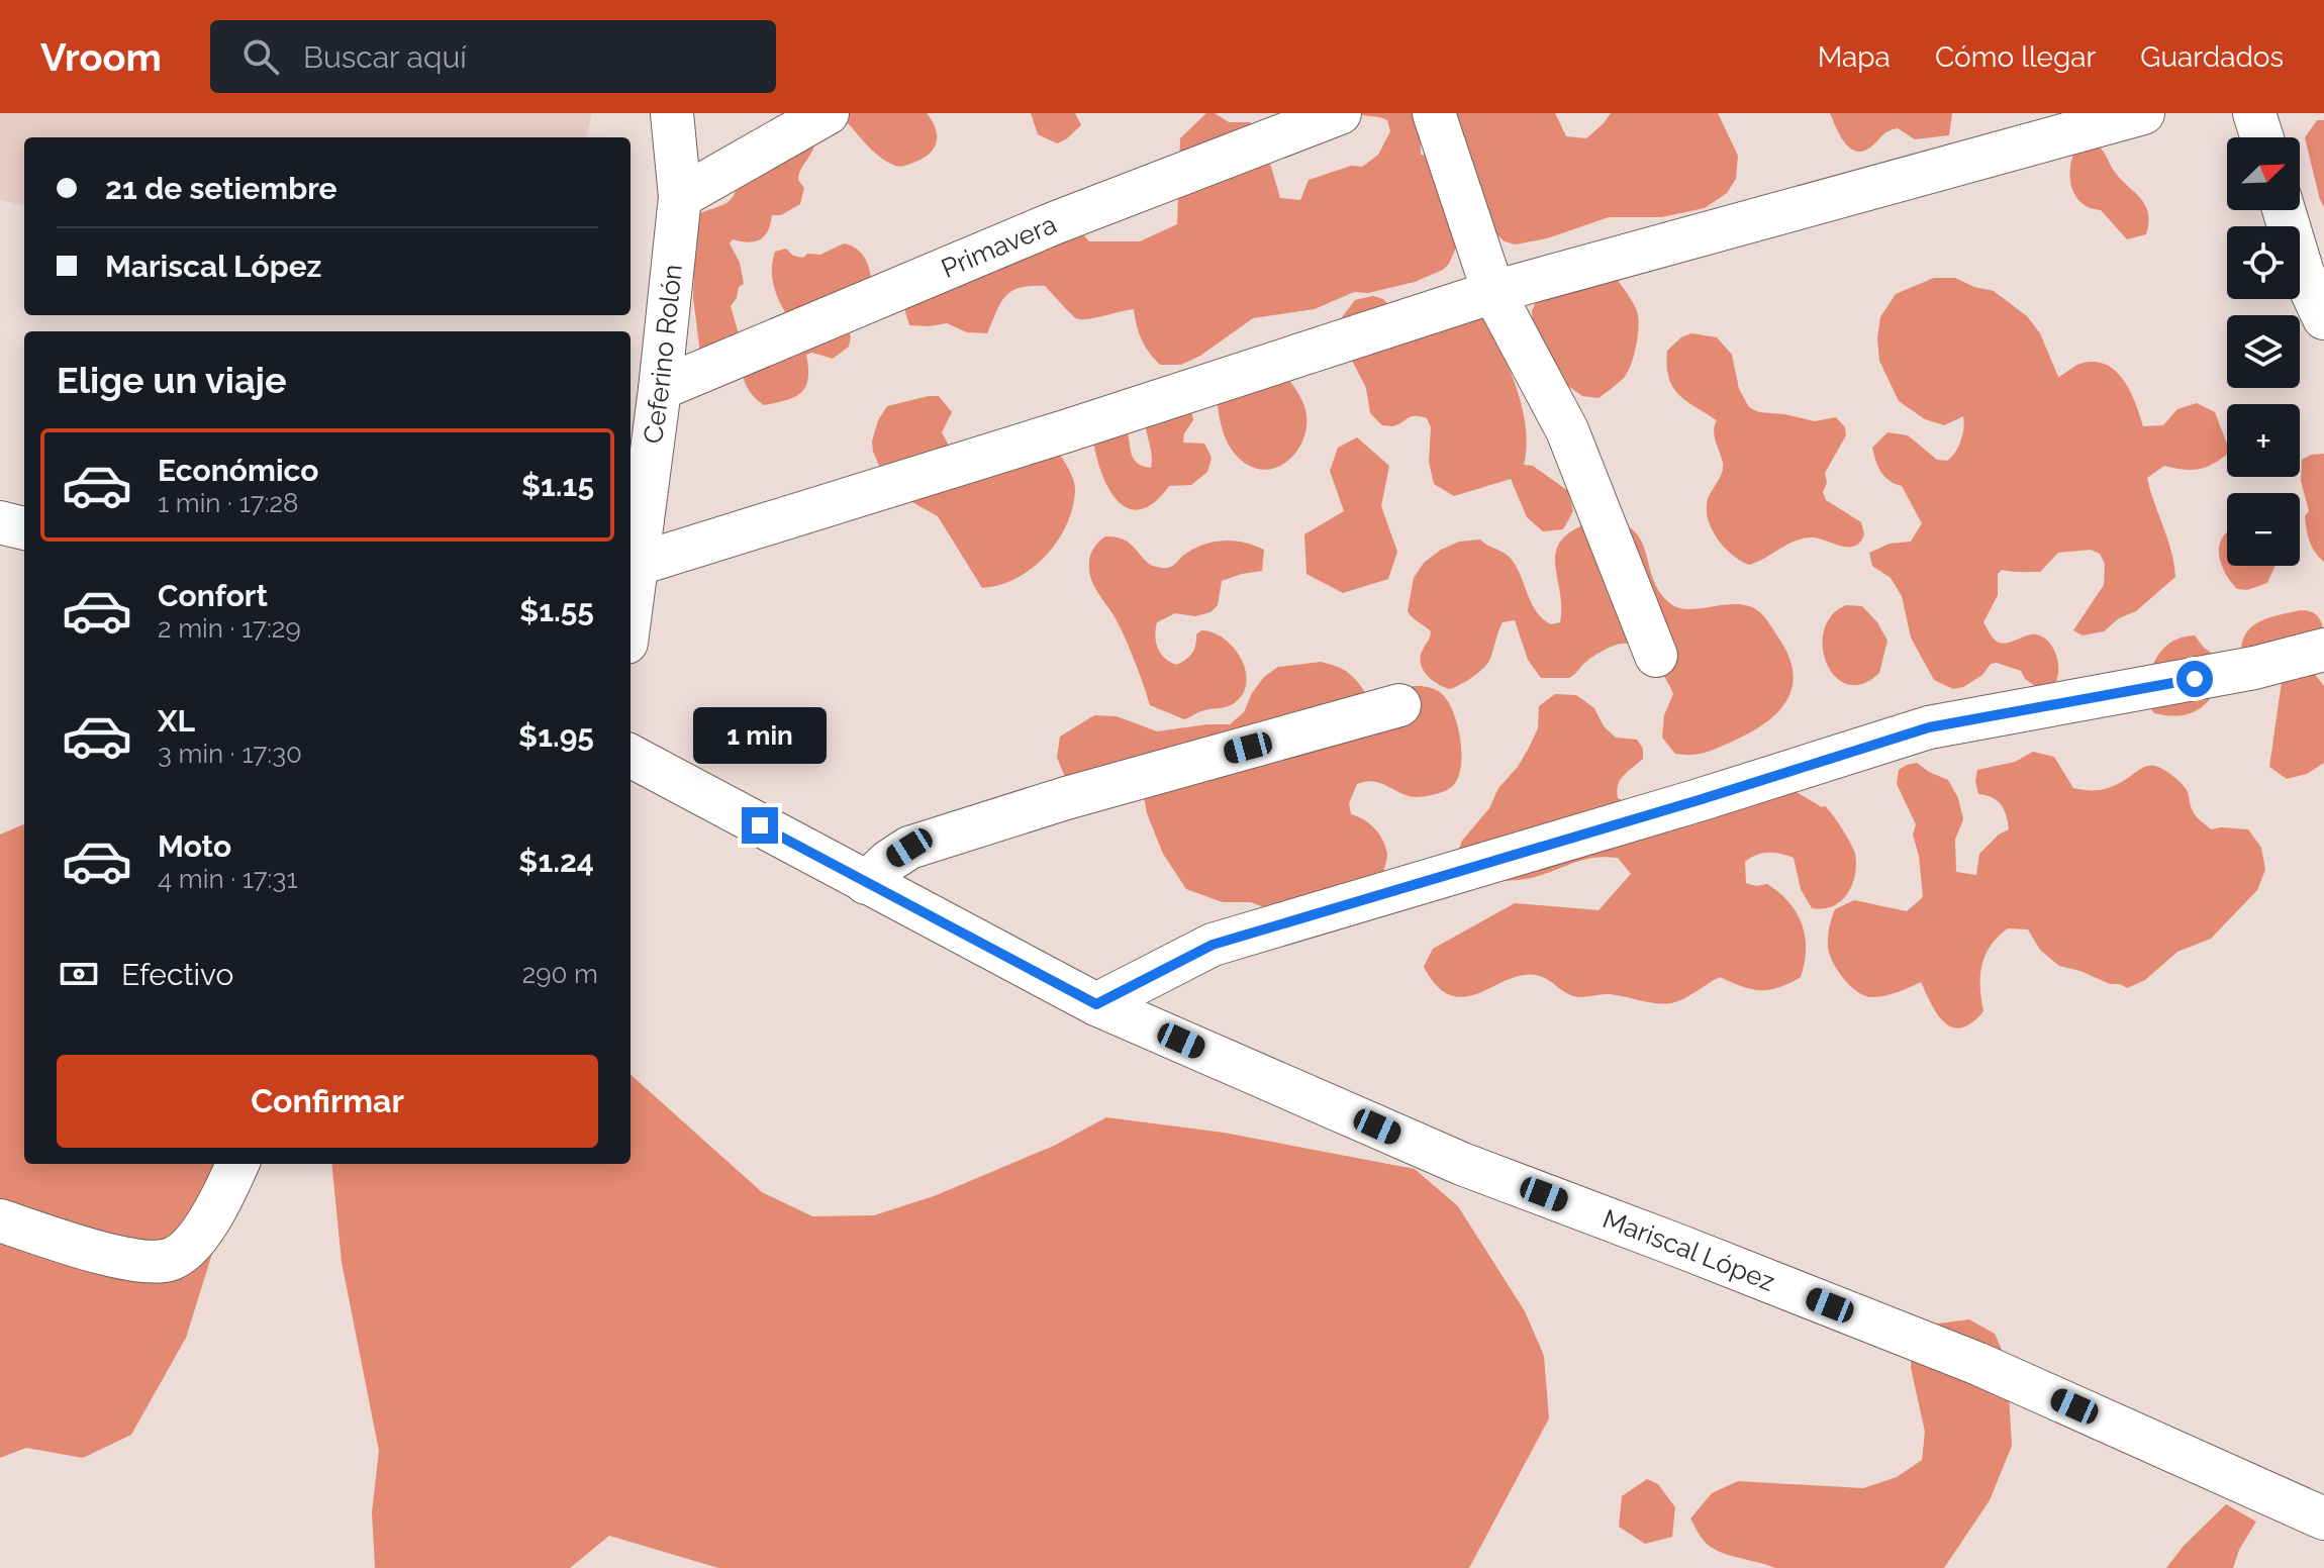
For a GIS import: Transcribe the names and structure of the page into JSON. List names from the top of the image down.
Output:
{
  "streets": {
    "street": ["Primavera", "Ceferino Rolón", "Mariscal López"]
  },
  "crossings": [
    ["Primavera", "Ceferino Rolón"]
  ],
  "north": "top right",
  "page": {
    "header": "Vroom",
    "search": "Buscar aquí",
    "nav": ["Mapa", "Cómo llegar", "Guardados"],
    "map_buttons": ["+", "−"],
    "banner": ["21 de setiembre", "Mariscal López"],
    "heading": "Elige un viaje",
    "list": [
      {
        "name": "Económico",
        "note": "1 min · 17:28",
        "value": "$1.15"
      },
      {
        "name": "Confort",
        "note": "2 min · 17:29",
        "value": "$1.55"
      },
      {
        "name": "XL",
        "note": "3 min · 17:30",
        "value": "$1.95"
      },
      {
        "name": "Moto",
        "note": "4 min · 17:31",
        "value": "$1.24"
      }
    ],
    "bubble": "1 min",
    "pay": ["Efectivo", "290 m"],
    "buttons": "Confirmar"
  }
}
